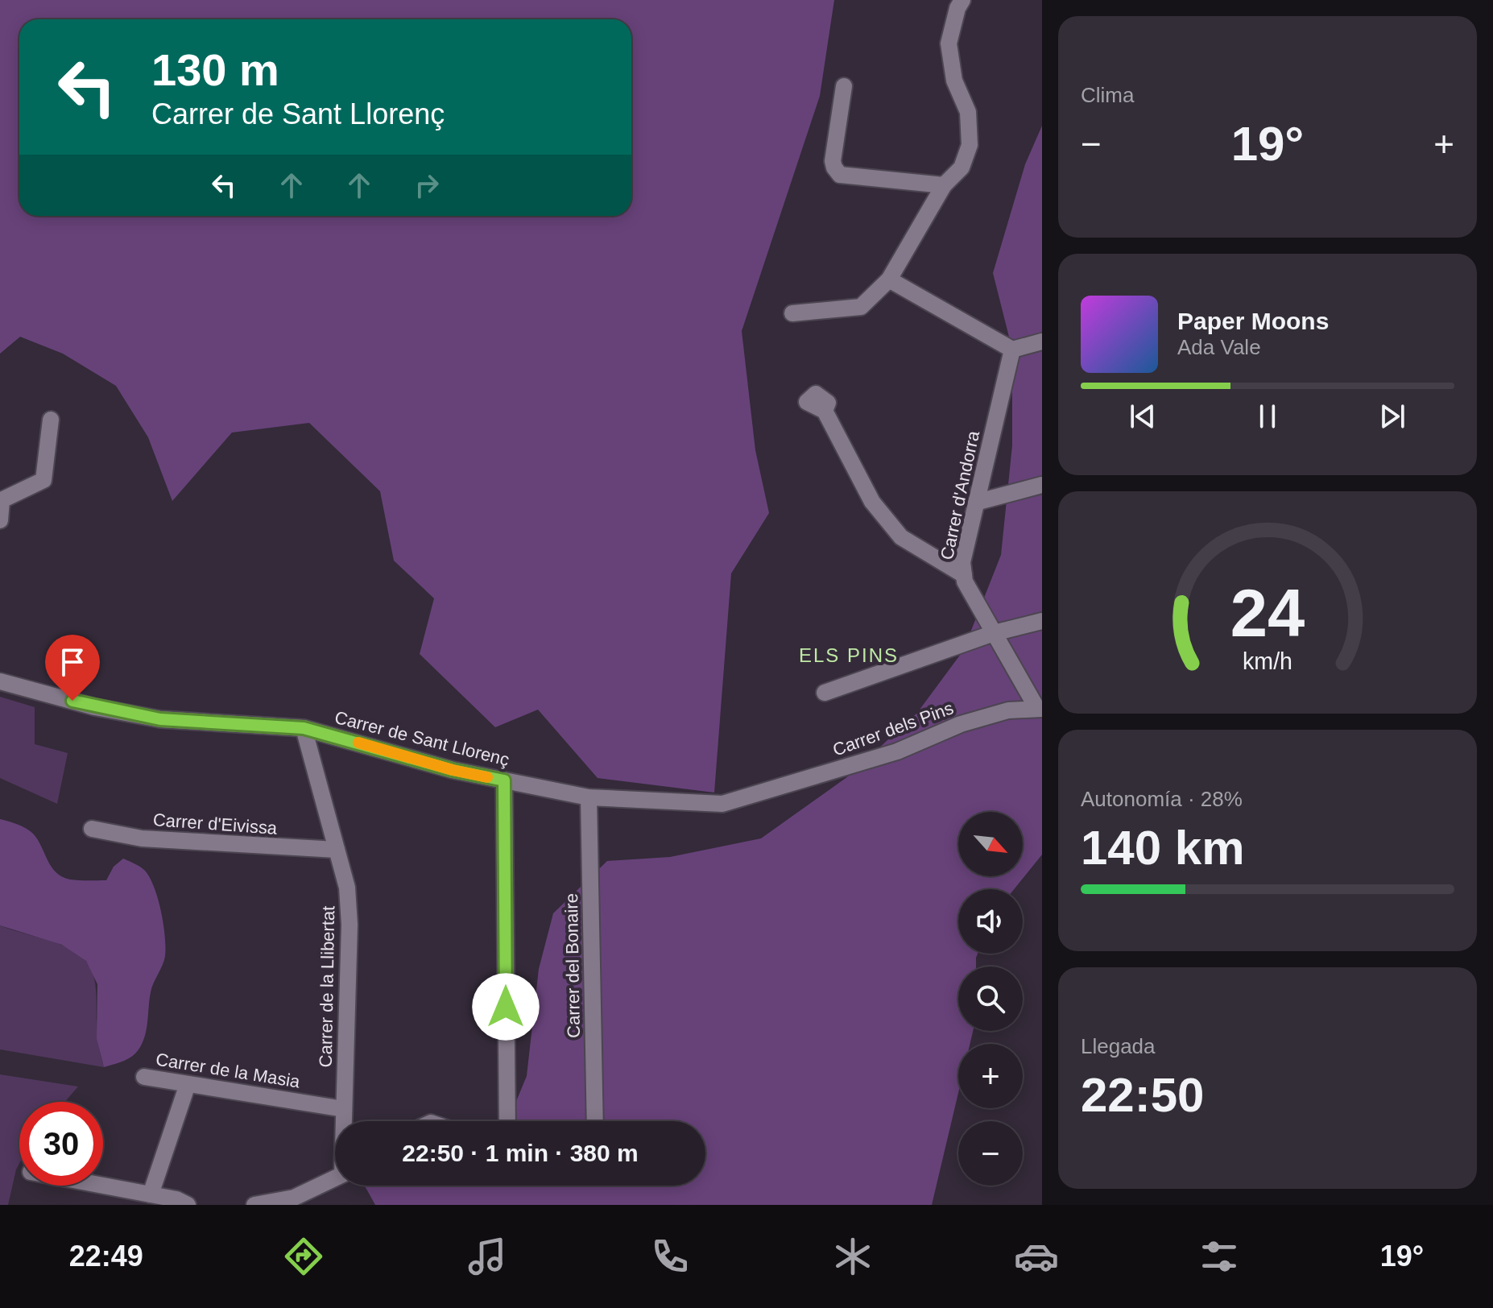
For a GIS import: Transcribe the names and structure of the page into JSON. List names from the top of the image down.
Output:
{
  "streets": {
    "street": [
      "Carrer d'Andorra",
      "Carrer dels Pins",
      "Carrer de Sant Llorenç",
      "Carrer d'Eivissa",
      "Carrer del Bonaire",
      "Carrer de la Llibertat",
      "Carrer de la Masia"
    ]
  },
  "crossings": [
    ["Carrer d'Andorra", "Carrer dels Pins"],
    ["Carrer dels Pins", "Carrer de Sant Llorenç"],
    ["Carrer de Sant Llorenç", "Carrer del Bonaire"],
    ["Carrer de Sant Llorenç", "Carrer de la Llibertat"],
    ["Carrer d'Eivissa", "Carrer de la Llibertat"],
    ["Carrer de la Llibertat", "Carrer de la Masia"]
  ],
  "districts": ["ELS PINS"],
  "north": "bottom right",
  "page": {
    "tile": [
      "Clima",
      ["Autonomía · 28%", "140 km"],
      ["Llegada", "22:50"]
    ],
    "turn": ["130 m", "Carrer de Sant Llorenç"],
    "heat": ["−", "19°", "+"],
    "song": ["Paper Moons", "Ada Vale"],
    "map_buttons": ["+", "−"],
    "limit": "30",
    "trip": "22:50 · 1 min · 380 m",
    "tabs": ["22:49", "19°"],
    "gauge": ["24", "km/h"]
  }
}
